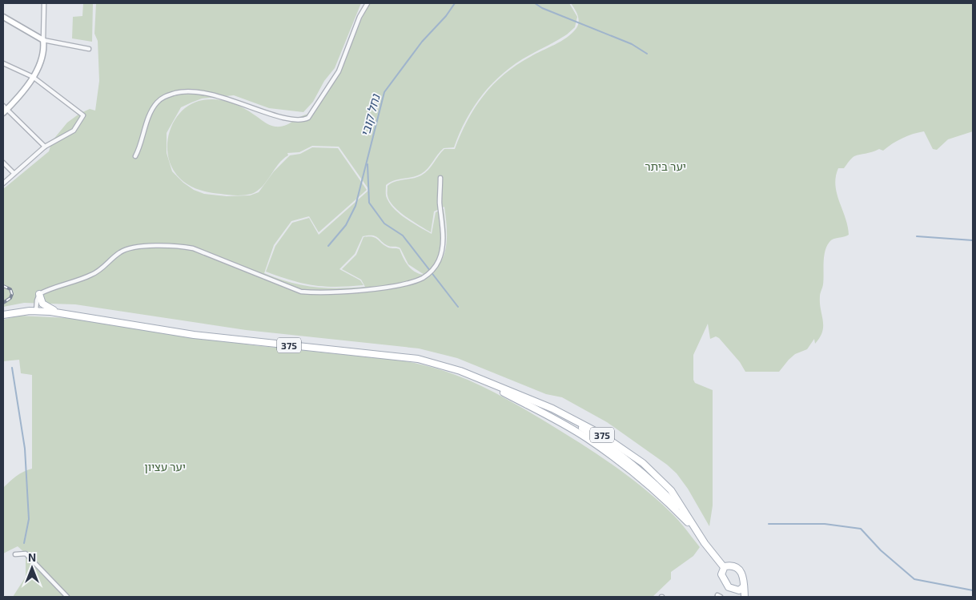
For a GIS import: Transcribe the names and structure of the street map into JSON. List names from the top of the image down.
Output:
{
  "streets": {
    "main road": ["375"]
  },
  "water": ["נחל קובי"],
  "parks": ["יער ביתר", "יער עציון"],
  "north": "top"
}
